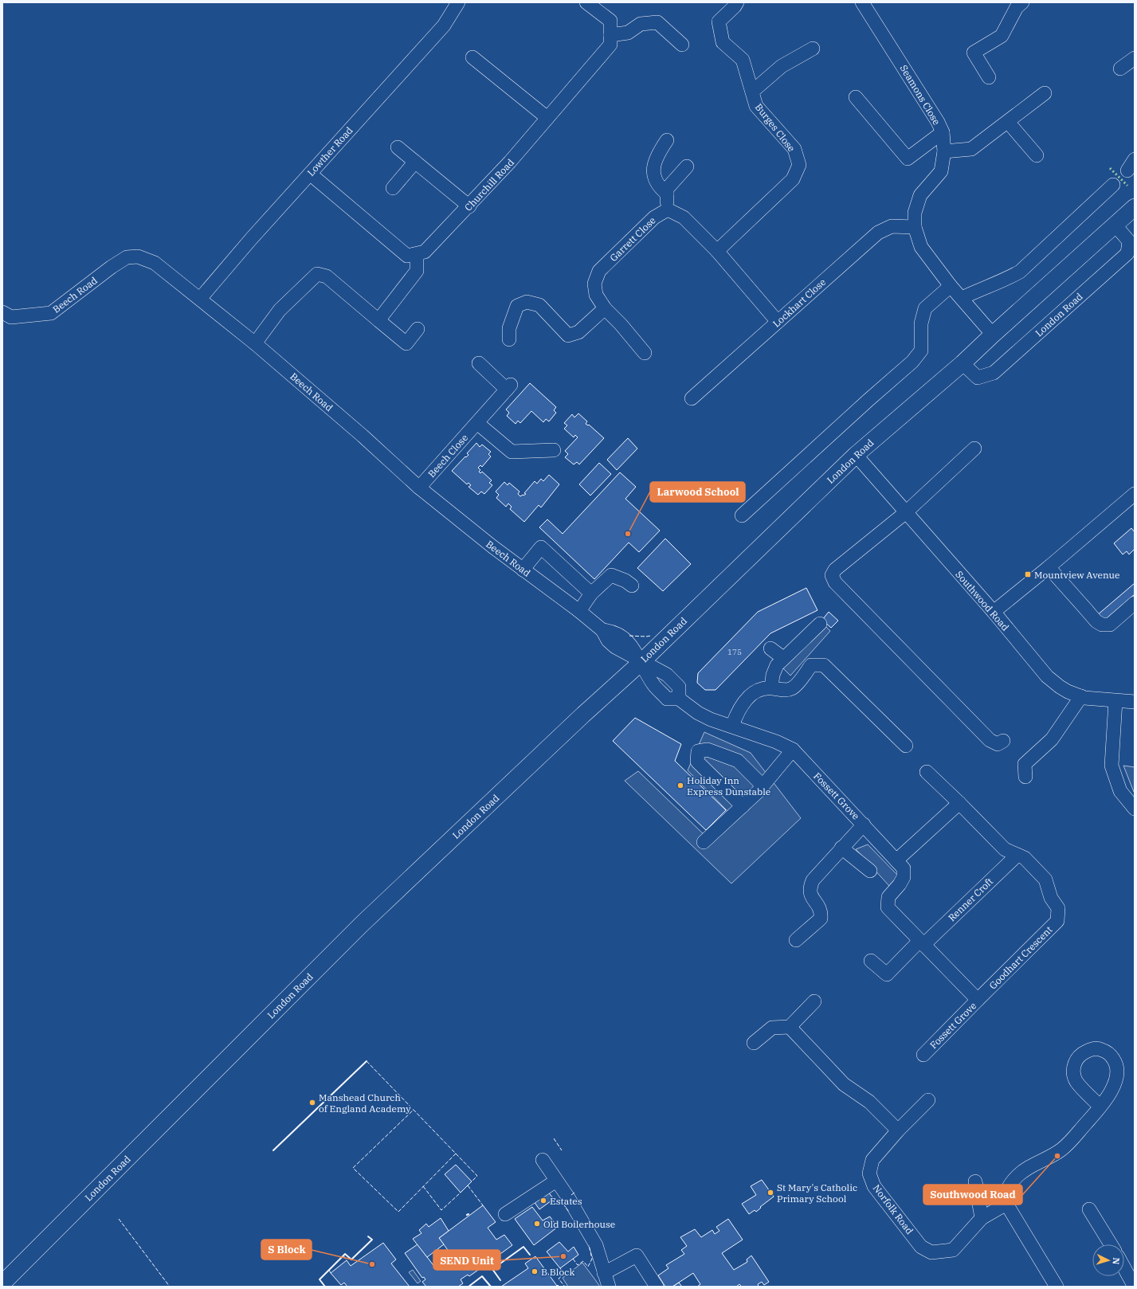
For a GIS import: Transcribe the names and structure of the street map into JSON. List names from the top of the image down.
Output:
{
  "streets": {
    "main road": ["London Road"],
    "street": [
      "Seamons Close",
      "Burges Close",
      "Lowther Road",
      "Churchill Road",
      "Garrett Close",
      "Beech Road",
      "Lockhart Close",
      "Beech Close",
      "Southwood Road",
      "Fossett Grove",
      "Renner Croft",
      "Goodhart Crescent",
      "Norfolk Road"
    ]
  },
  "crossings": [
    ["Seamons Close", "Lockhart Close"],
    ["Seamons Close", "London Road"],
    ["Lowther Road", "Beech Road"],
    ["Beech Road", "London Road"],
    ["Beech Road", "Beech Close"],
    ["Beech Road", "Fossett Grove"],
    ["London Road", "Southwood Road"],
    ["London Road", "Fossett Grove"],
    ["Fossett Grove", "Renner Croft"],
    ["Fossett Grove", "Goodhart Crescent"],
    ["Renner Croft", "Goodhart Crescent"]
  ],
  "places": {
    "other": [
      "Larwood School",
      "Holiday Inn Express Dunstable",
      "Manshead Church of England Academy",
      "Southwood Road",
      "St Mary's Catholic Primary School",
      "Estates",
      "Old Boilerhouse",
      "SEND Unit",
      "S Block",
      "B Block"
    ],
    "transit": ["Mountview Avenue"]
  },
  "house_numbers": ["175"],
  "north": "right"
}
